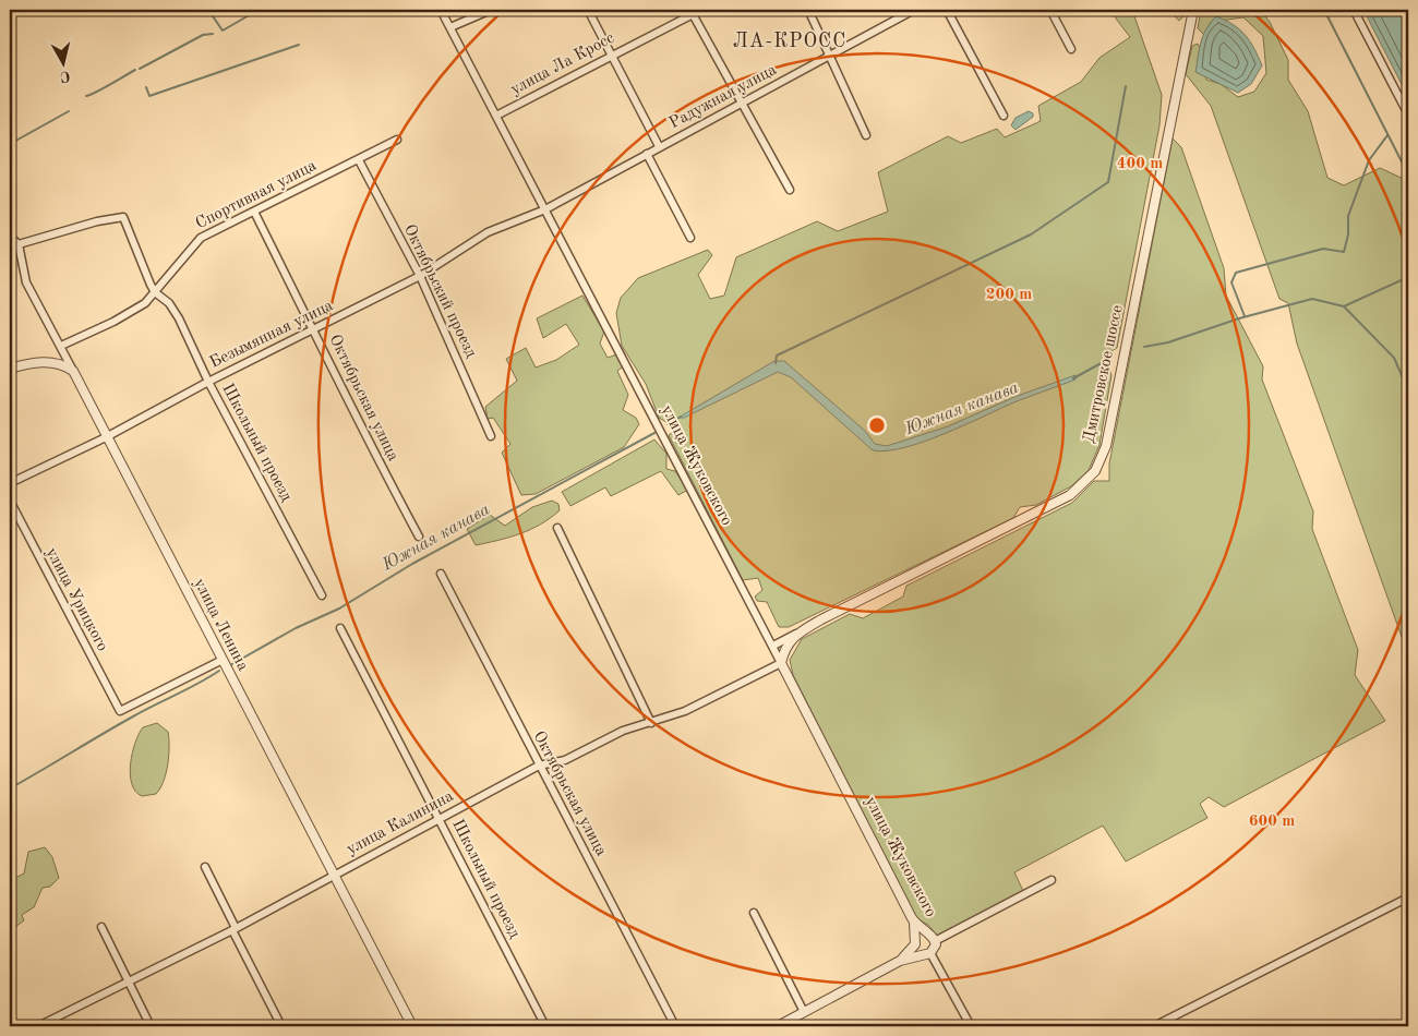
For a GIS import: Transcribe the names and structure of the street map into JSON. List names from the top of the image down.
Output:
{
  "streets": {
    "street": [
      "улица Ла Кросс",
      "Радужная улица",
      "Спортивная улица",
      "Октябрьский проезд",
      "Безымянная улица",
      "Дмитровское шоссе",
      "Октябрьская улица",
      "Школьный проезд",
      "улица Жуковского",
      "улица Урицкого",
      "улица Ленина",
      "улица Калинина"
    ]
  },
  "crossings": [
    ["улица Ла Кросс", "улица Жуковского"],
    ["Радужная улица", "Безымянная улица"],
    ["Радужная улица", "улица Жуковского"],
    ["Спортивная улица", "Октябрьский проезд"],
    ["Спортивная улица", "Октябрьская улица"],
    ["Спортивная улица", "Школьный проезд"],
    ["Спортивная улица", "улица Ленина"],
    ["Октябрьский проезд", "Безымянная улица"],
    ["Безымянная улица", "Октябрьская улица"],
    ["Безымянная улица", "Школьный проезд"],
    ["Безымянная улица", "улица Жуковского"],
    ["Безымянная улица", "улица Ленина"],
    ["Октябрьская улица", "улица Калинина"],
    ["Школьный проезд", "улица Ленина"],
    ["Школьный проезд", "улица Калинина"],
    ["улица Жуковского", "улица Калинина"],
    ["улица Урицкого", "улица Ленина"],
    ["улица Ленина", "улица Калинина"]
  ],
  "districts": ["ЛА-КРОСС"],
  "water": ["Южная канава"],
  "north": "bottom",
  "rings": ["400 m", "200 m", "600 m"]
}
